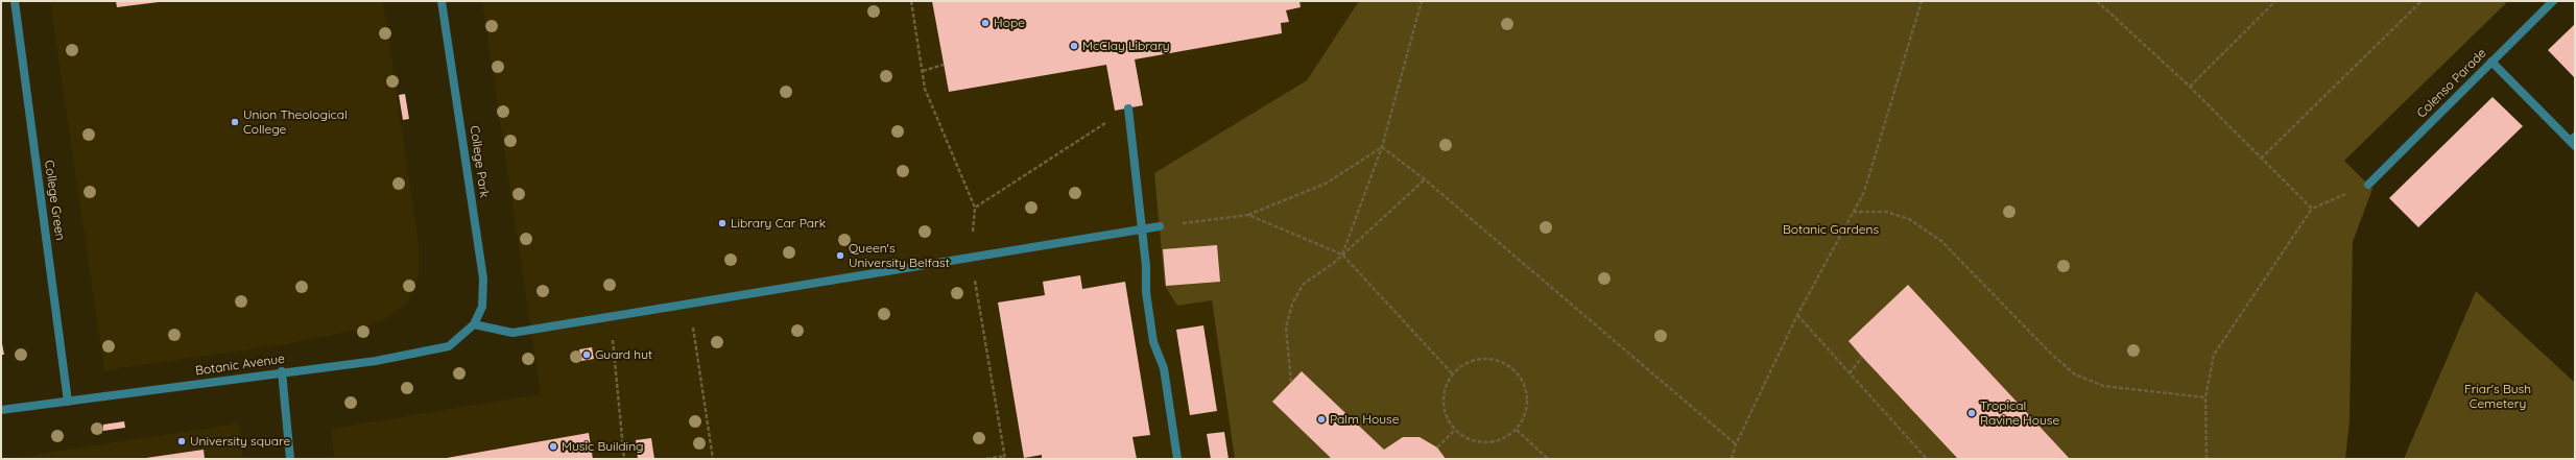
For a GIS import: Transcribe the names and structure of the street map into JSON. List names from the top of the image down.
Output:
{
  "streets": {
    "street": [
      "Colenso Parade",
      "College Park",
      "College Green",
      "Botanic Avenue"
    ]
  },
  "crossings": [
    ["College Park", "Botanic Avenue"],
    ["College Green", "Botanic Avenue"]
  ],
  "parks": ["Botanic Gardens", "Friar's Bush Cemetery"],
  "places": [
    "Hope",
    "McClay Library",
    "Union Theological College",
    "Library Car Park",
    "Queen's University Belfast",
    "Guard hut",
    "Tropical Ravine House",
    "Palm House",
    "University square",
    "Music Building"
  ]
}
